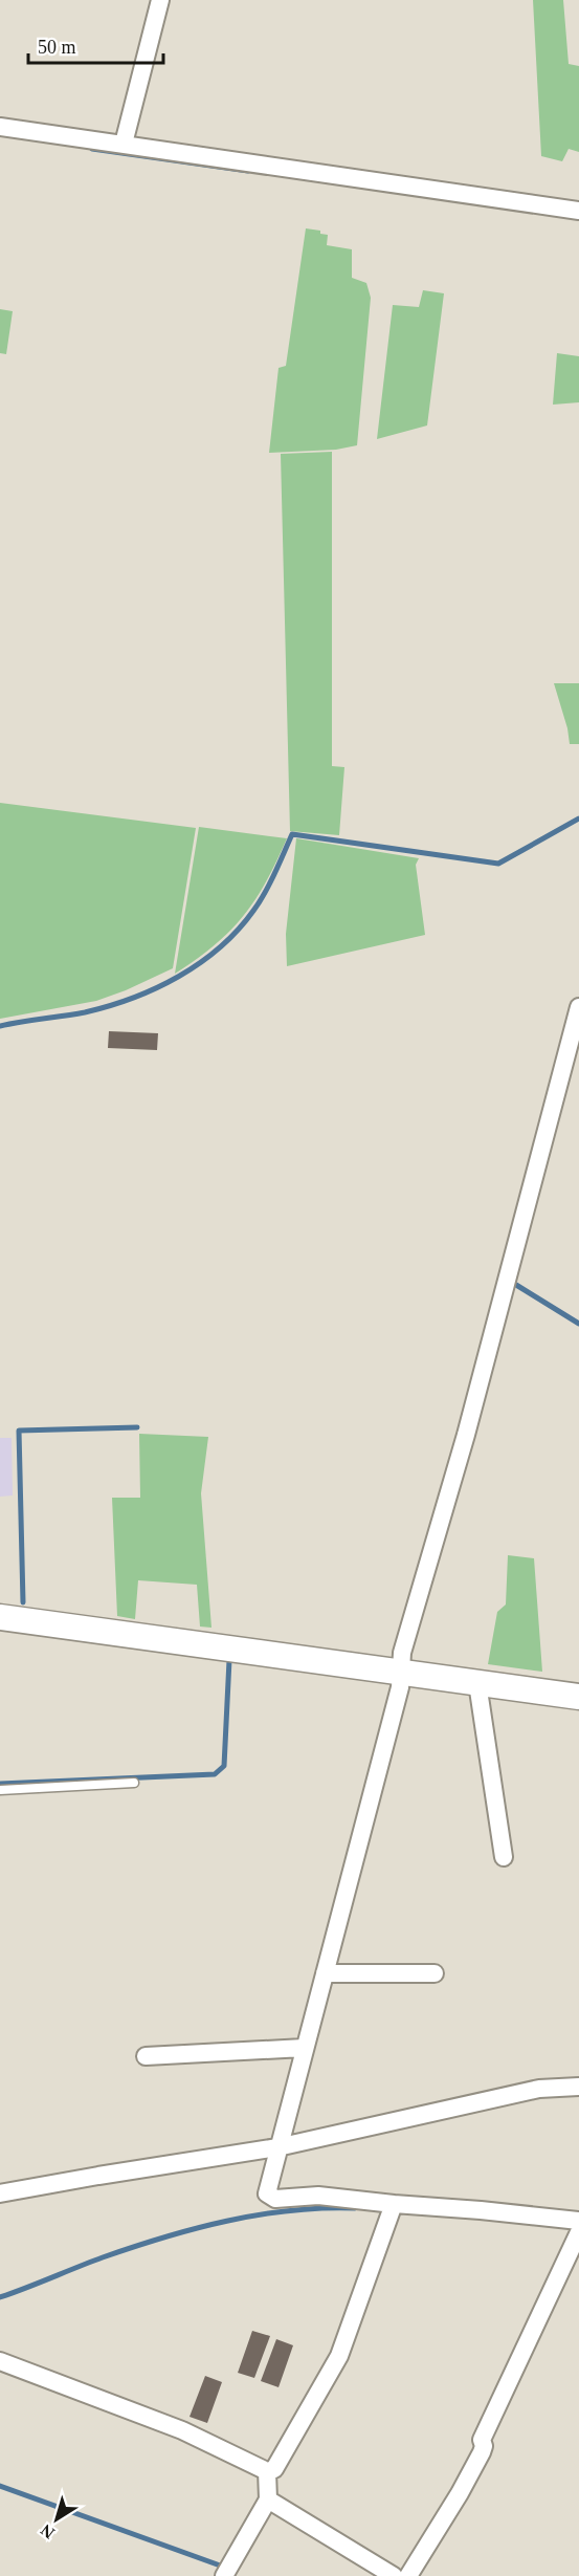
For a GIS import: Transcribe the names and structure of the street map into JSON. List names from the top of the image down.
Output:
{
  "scale_bar": "50 m",
  "north": "bottom left"
}
